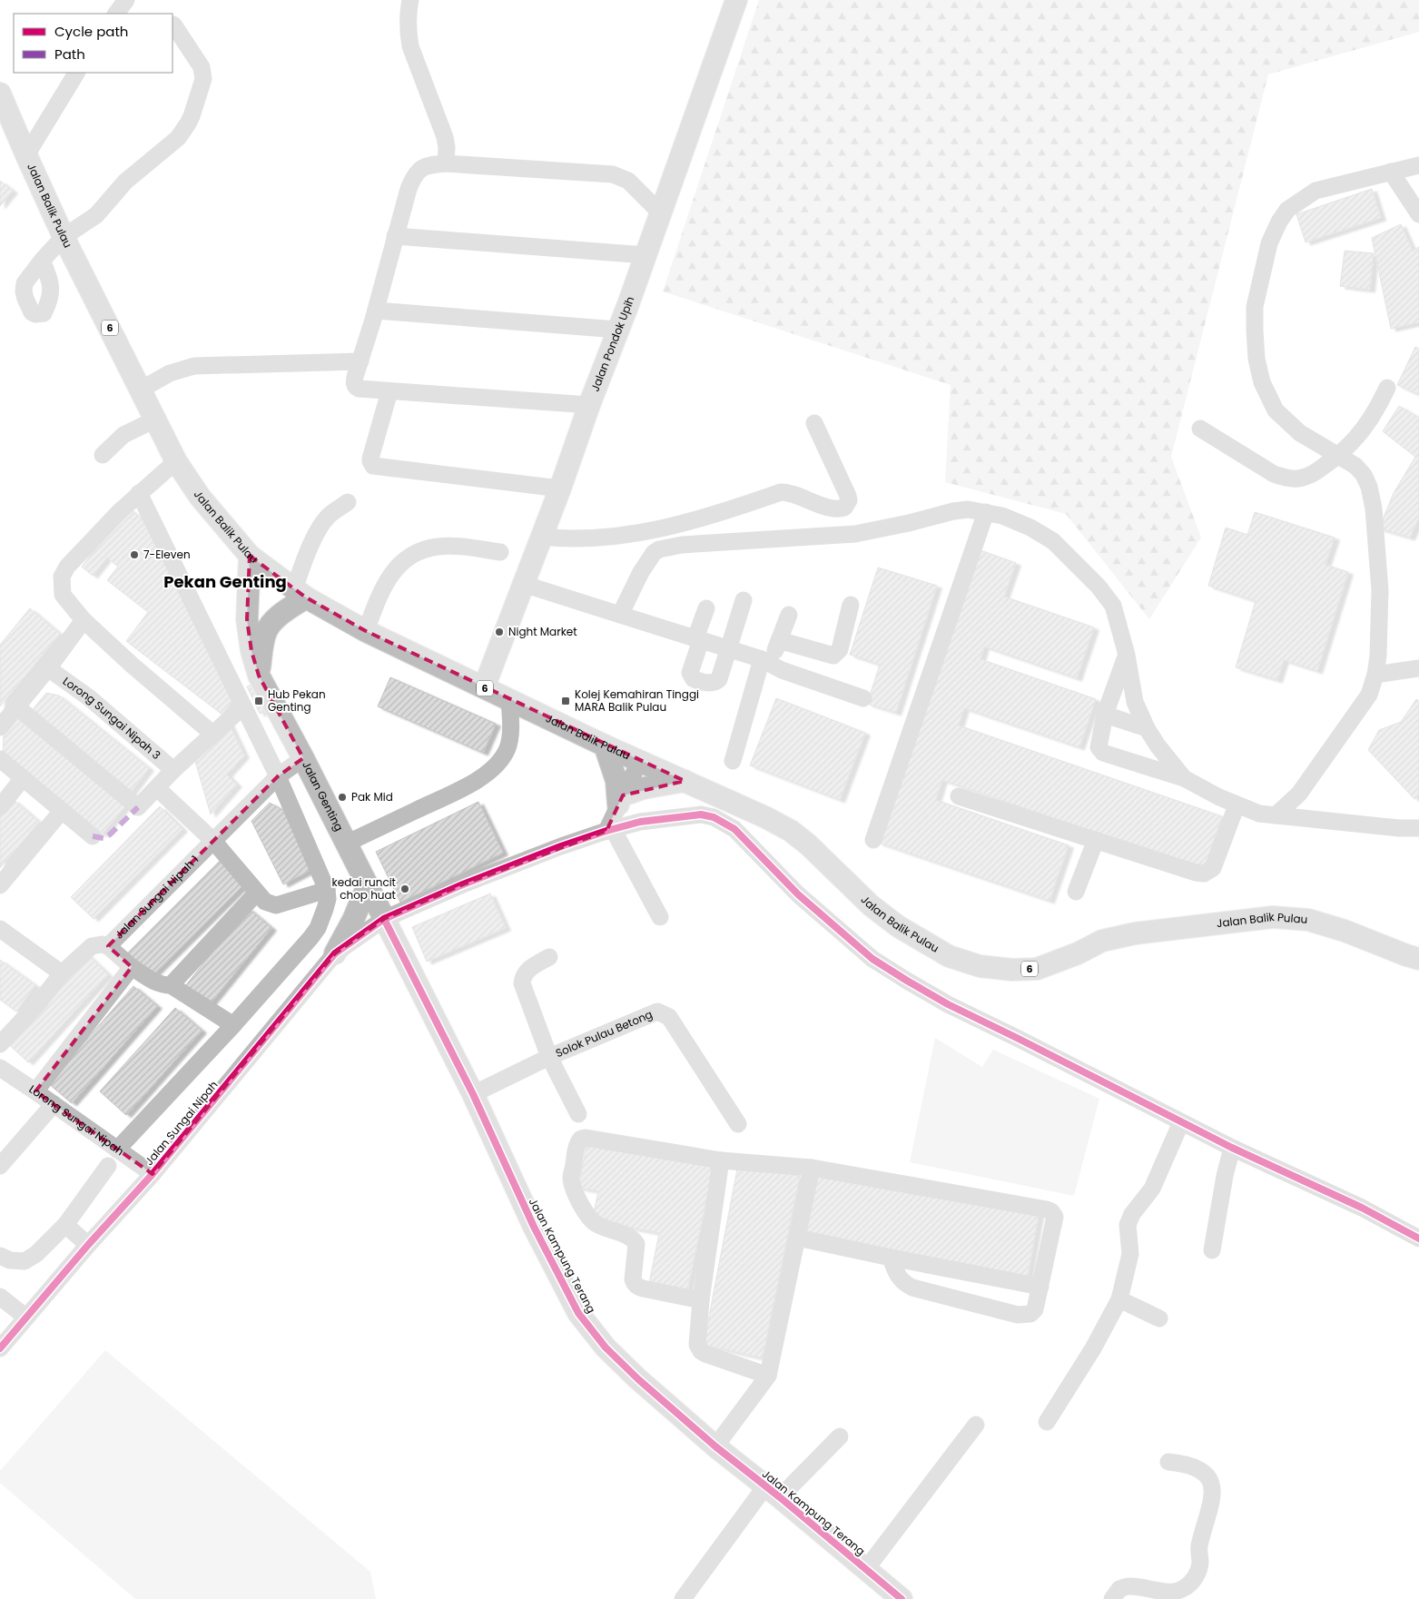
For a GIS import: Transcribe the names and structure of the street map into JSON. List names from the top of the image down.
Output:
{
  "streets": {
    "main road": [
      "Jalan Balik Pulau",
      "6",
      "Jalan Pondok Upih",
      "Jalan Genting",
      "Jalan Kampung Terang"
    ],
    "street": [
      "Lorong Sungai Nipah 3",
      "Jalan Sungai Nipah 1",
      "Solok Pulau Betong",
      "Lorong Sungai Nipah",
      "Jalan Sungai Nipah"
    ]
  },
  "crossings": [
    ["Jalan Balik Pulau", "Jalan Pondok Upih"],
    ["Jalan Balik Pulau", "Jalan Genting"],
    ["Jalan Genting", "Jalan Sungai Nipah 1"],
    ["Jalan Genting", "Jalan Sungai Nipah"],
    ["Jalan Genting", "Jalan Kampung Terang"],
    ["Solok Pulau Betong", "Jalan Kampung Terang"],
    ["Lorong Sungai Nipah", "Jalan Sungai Nipah"],
    ["Jalan Sungai Nipah", "Jalan Kampung Terang"]
  ],
  "districts": ["Pekan Genting"],
  "places": {
    "other": [
      "7-Eleven",
      "Night Market",
      "Pak Mid",
      "kedai runcit chop huat"
    ],
    "transit": ["Hub Pekan Genting", "Kolej Kemahiran Tinggi MARA Balik Pulau"]
  },
  "legend": ["Cycle path", "Path"]
}
